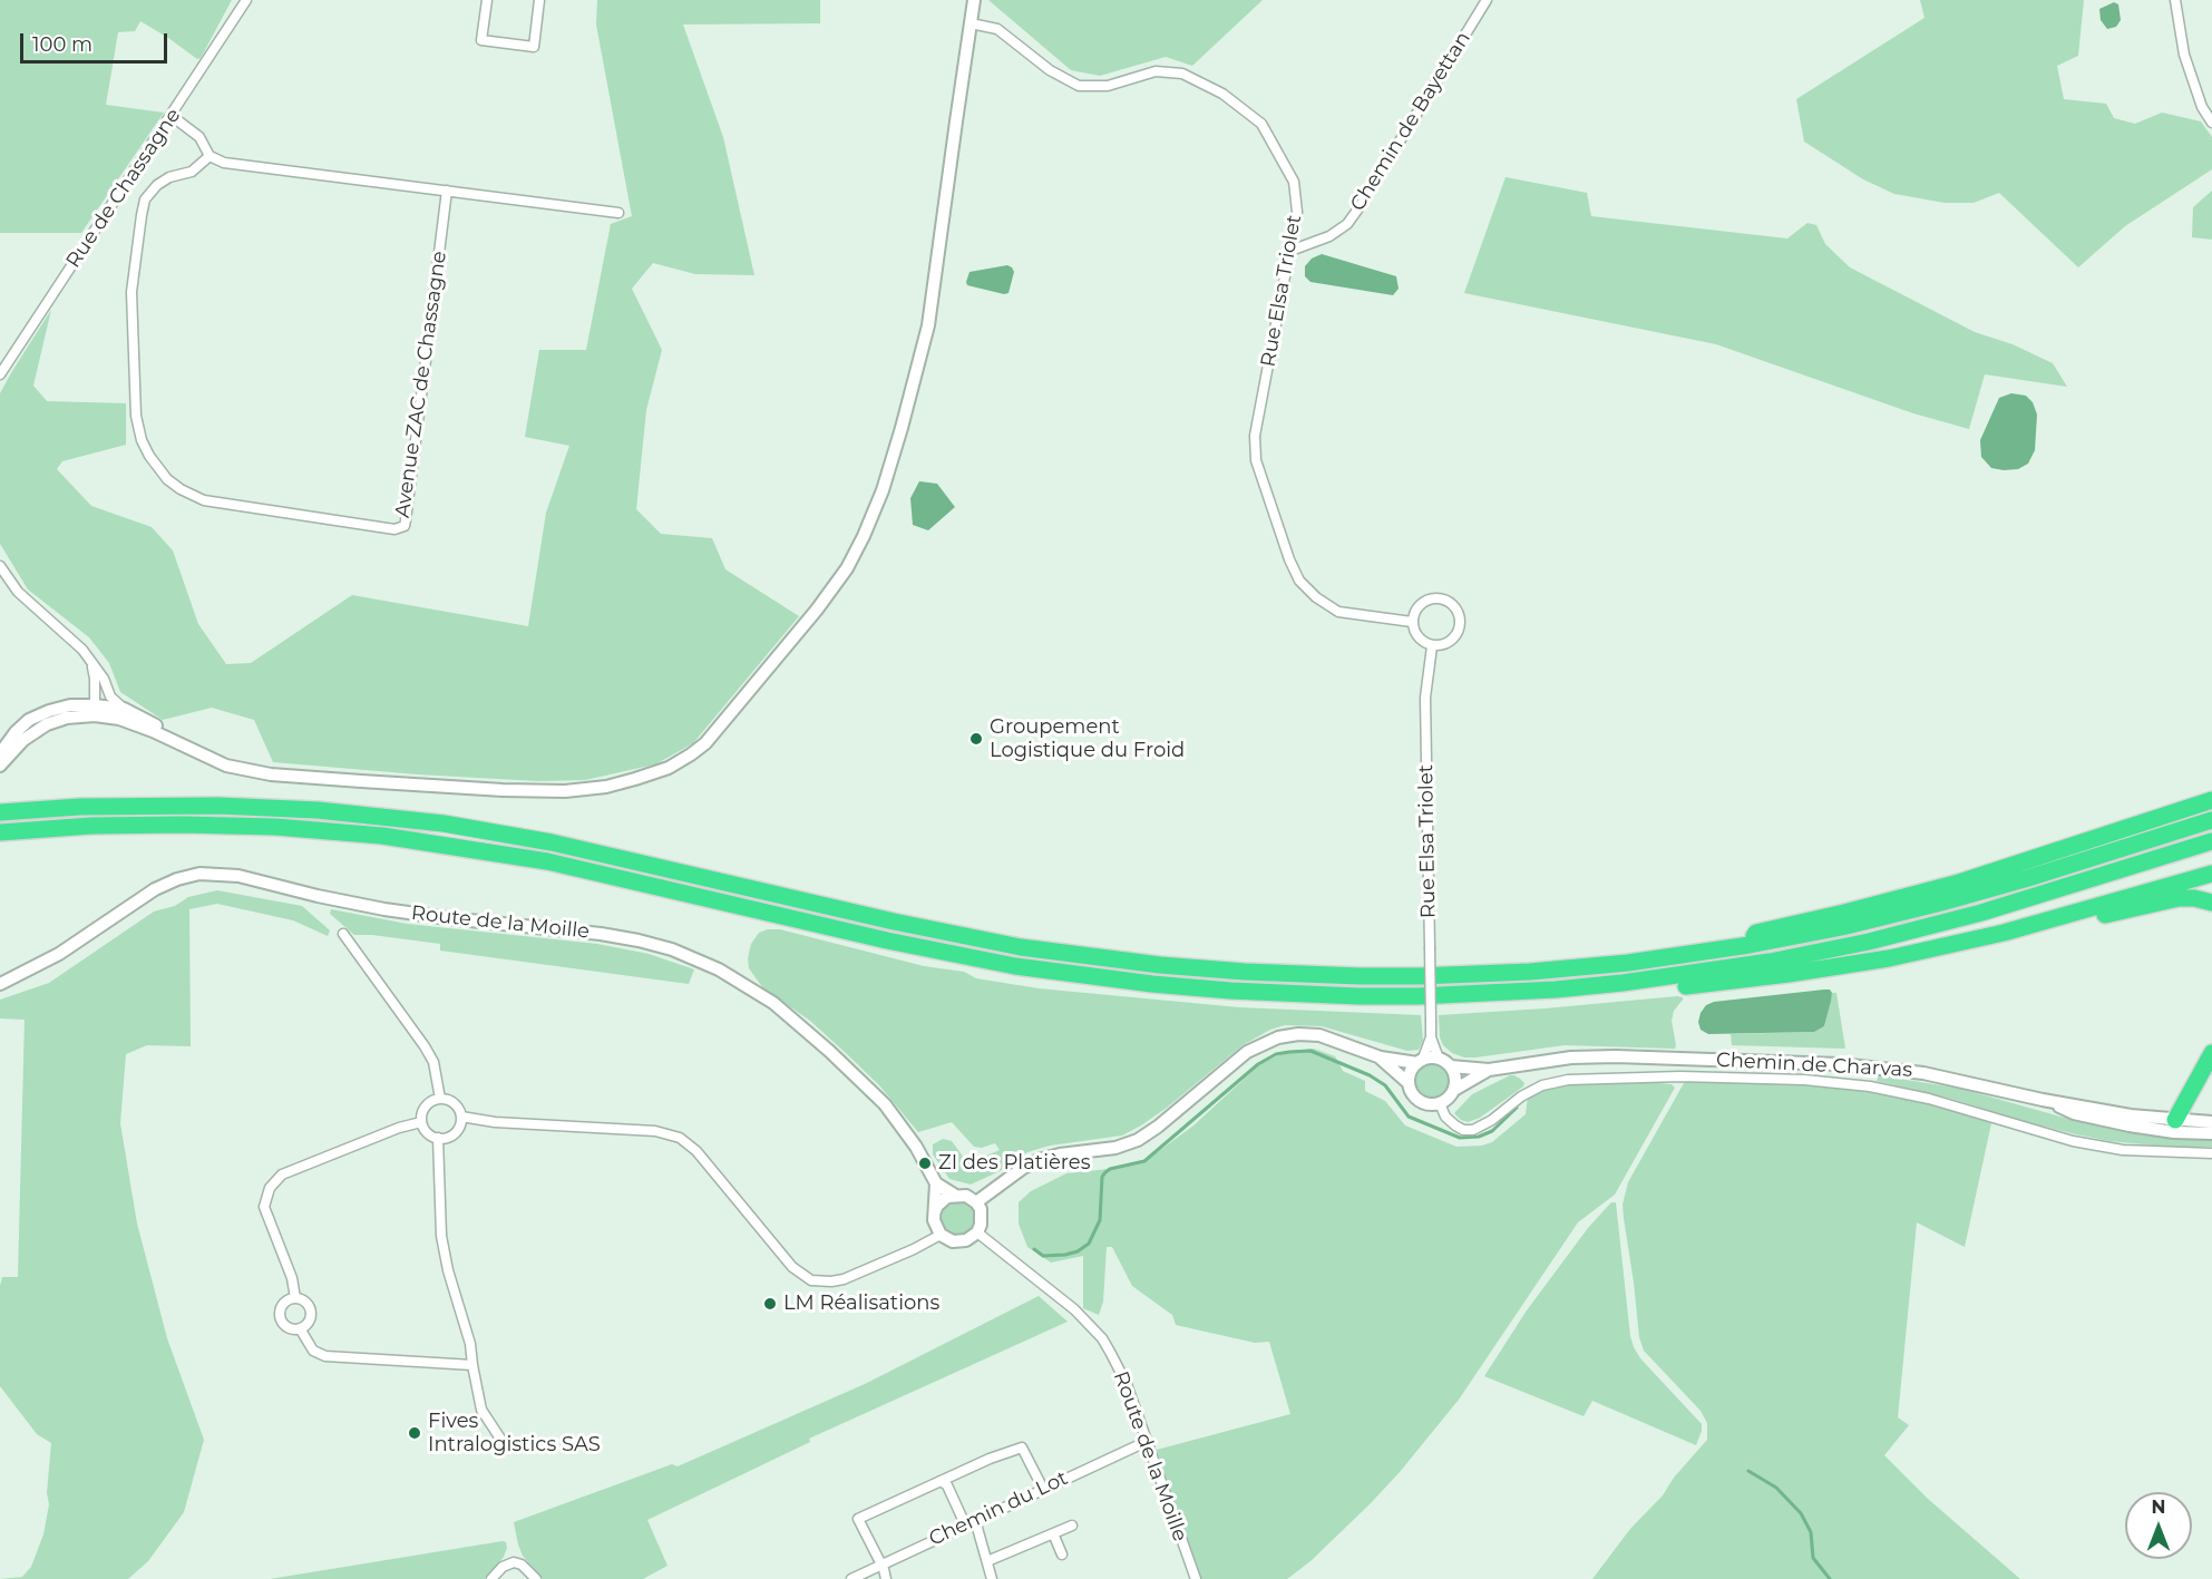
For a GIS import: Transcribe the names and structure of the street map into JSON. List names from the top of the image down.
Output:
{
  "streets": {
    "street": [
      "Chemin de Bayettan",
      "Rue de Chassagne",
      "Rue Elsa Triolet",
      "Avenue ZAC de Chassagne",
      "Route de la Moille",
      "Chemin de Charvas",
      "Chemin du Lot"
    ]
  },
  "crossings": [
    ["Chemin de Bayettan", "Rue Elsa Triolet"],
    ["Rue Elsa Triolet", "Chemin de Charvas"],
    ["Route de la Moille", "Chemin du Lot"]
  ],
  "places": [
    "Groupement Logistique du Froid",
    "ZI des Platières",
    "LM Réalisations",
    "Fives Intralogistics SAS"
  ],
  "scale_bar": "100 m",
  "north": "top"
}
